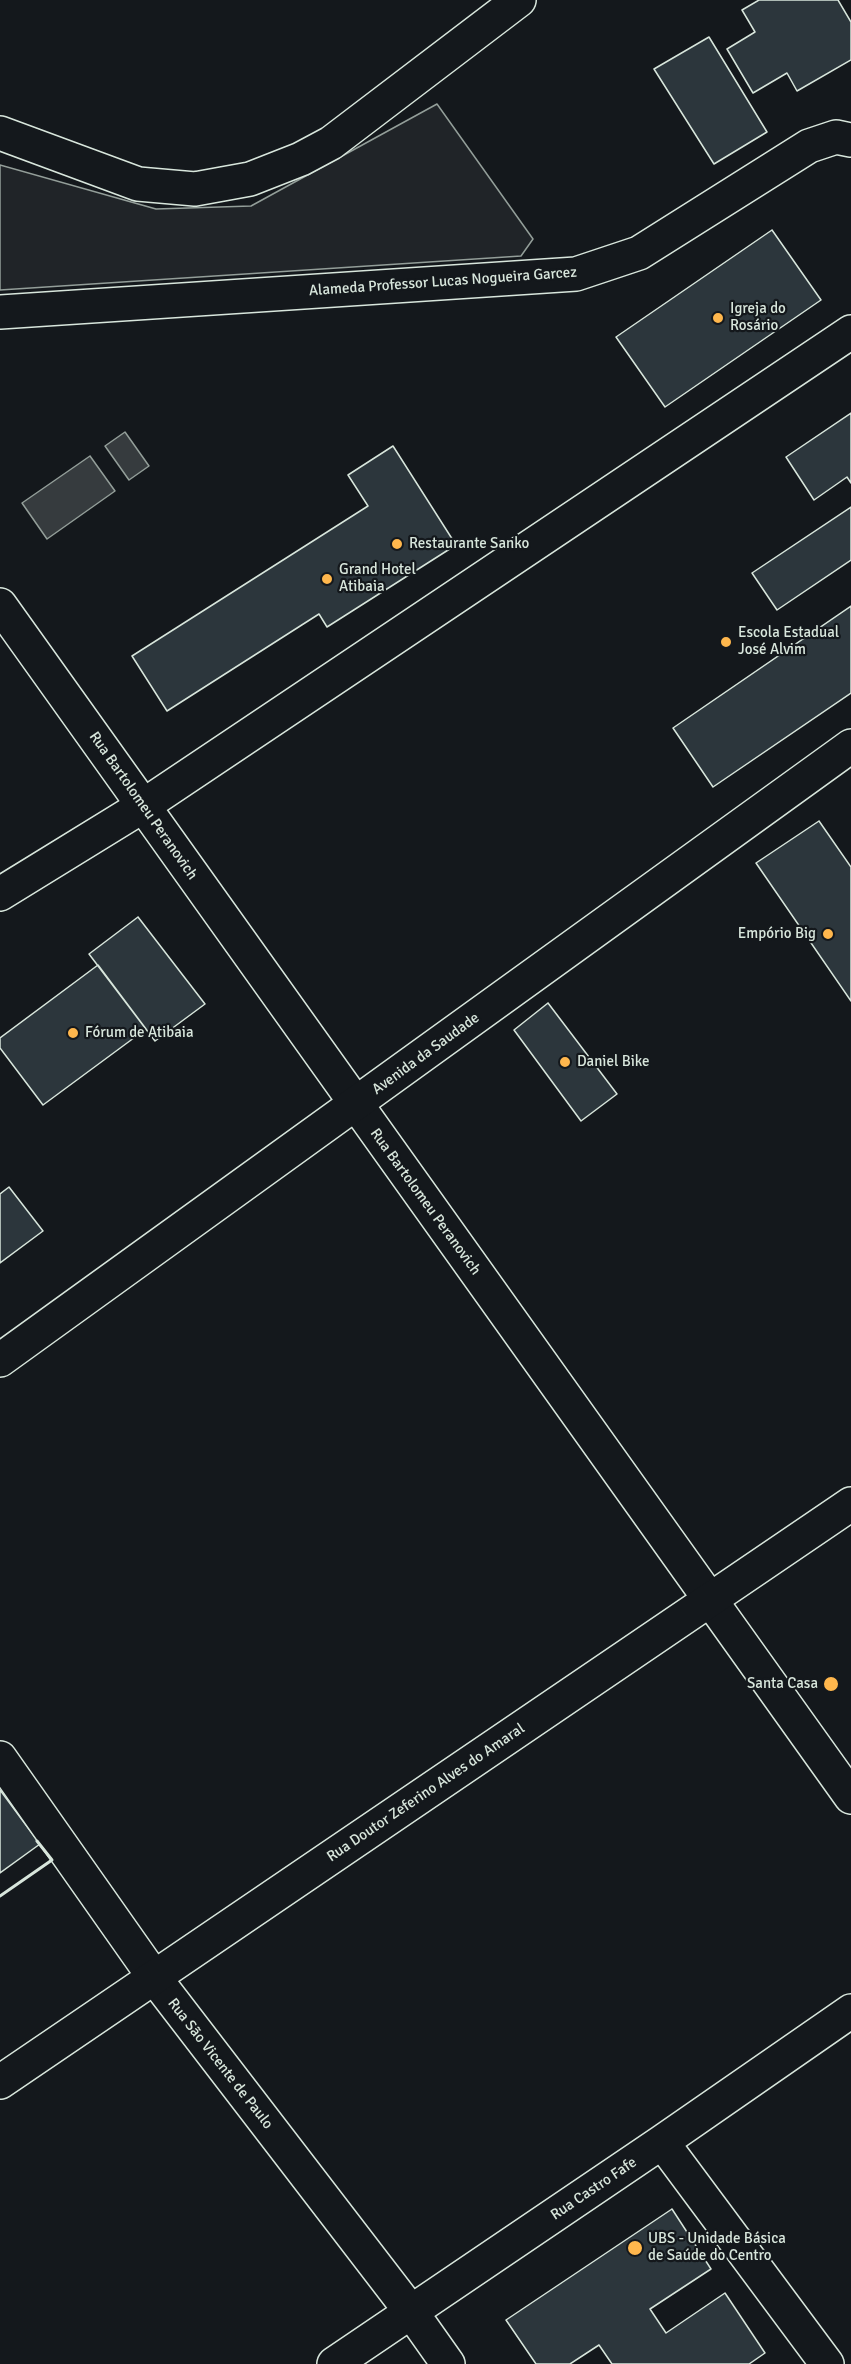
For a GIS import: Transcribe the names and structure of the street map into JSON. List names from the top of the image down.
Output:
{
  "streets": {
    "street": [
      "Alameda Professor Lucas Nogueira Garcez",
      "Rua Bartolomeu Peranovich",
      "Avenida da Saudade",
      "Rua Doutor Zeferino Alves do Amaral",
      "Rua São Vicente de Paulo",
      "Rua Castro Fafe"
    ]
  },
  "crossings": [
    ["Rua Bartolomeu Peranovich", "Avenida da Saudade"],
    ["Rua Bartolomeu Peranovich", "Rua Doutor Zeferino Alves do Amaral"],
    ["Rua Doutor Zeferino Alves do Amaral", "Rua São Vicente de Paulo"],
    ["Rua São Vicente de Paulo", "Rua Castro Fafe"]
  ],
  "places": [
    "Igreja do Rosário",
    "Restaurante Sanko",
    "Grand Hotel Atibaia",
    "Escola Estadual José Alvim",
    "Empório Big",
    "Fórum de Atibaia",
    "Daniel Bike",
    "Santa Casa",
    "UBS - Unidade Básica de Saúde do Centro"
  ]
}
